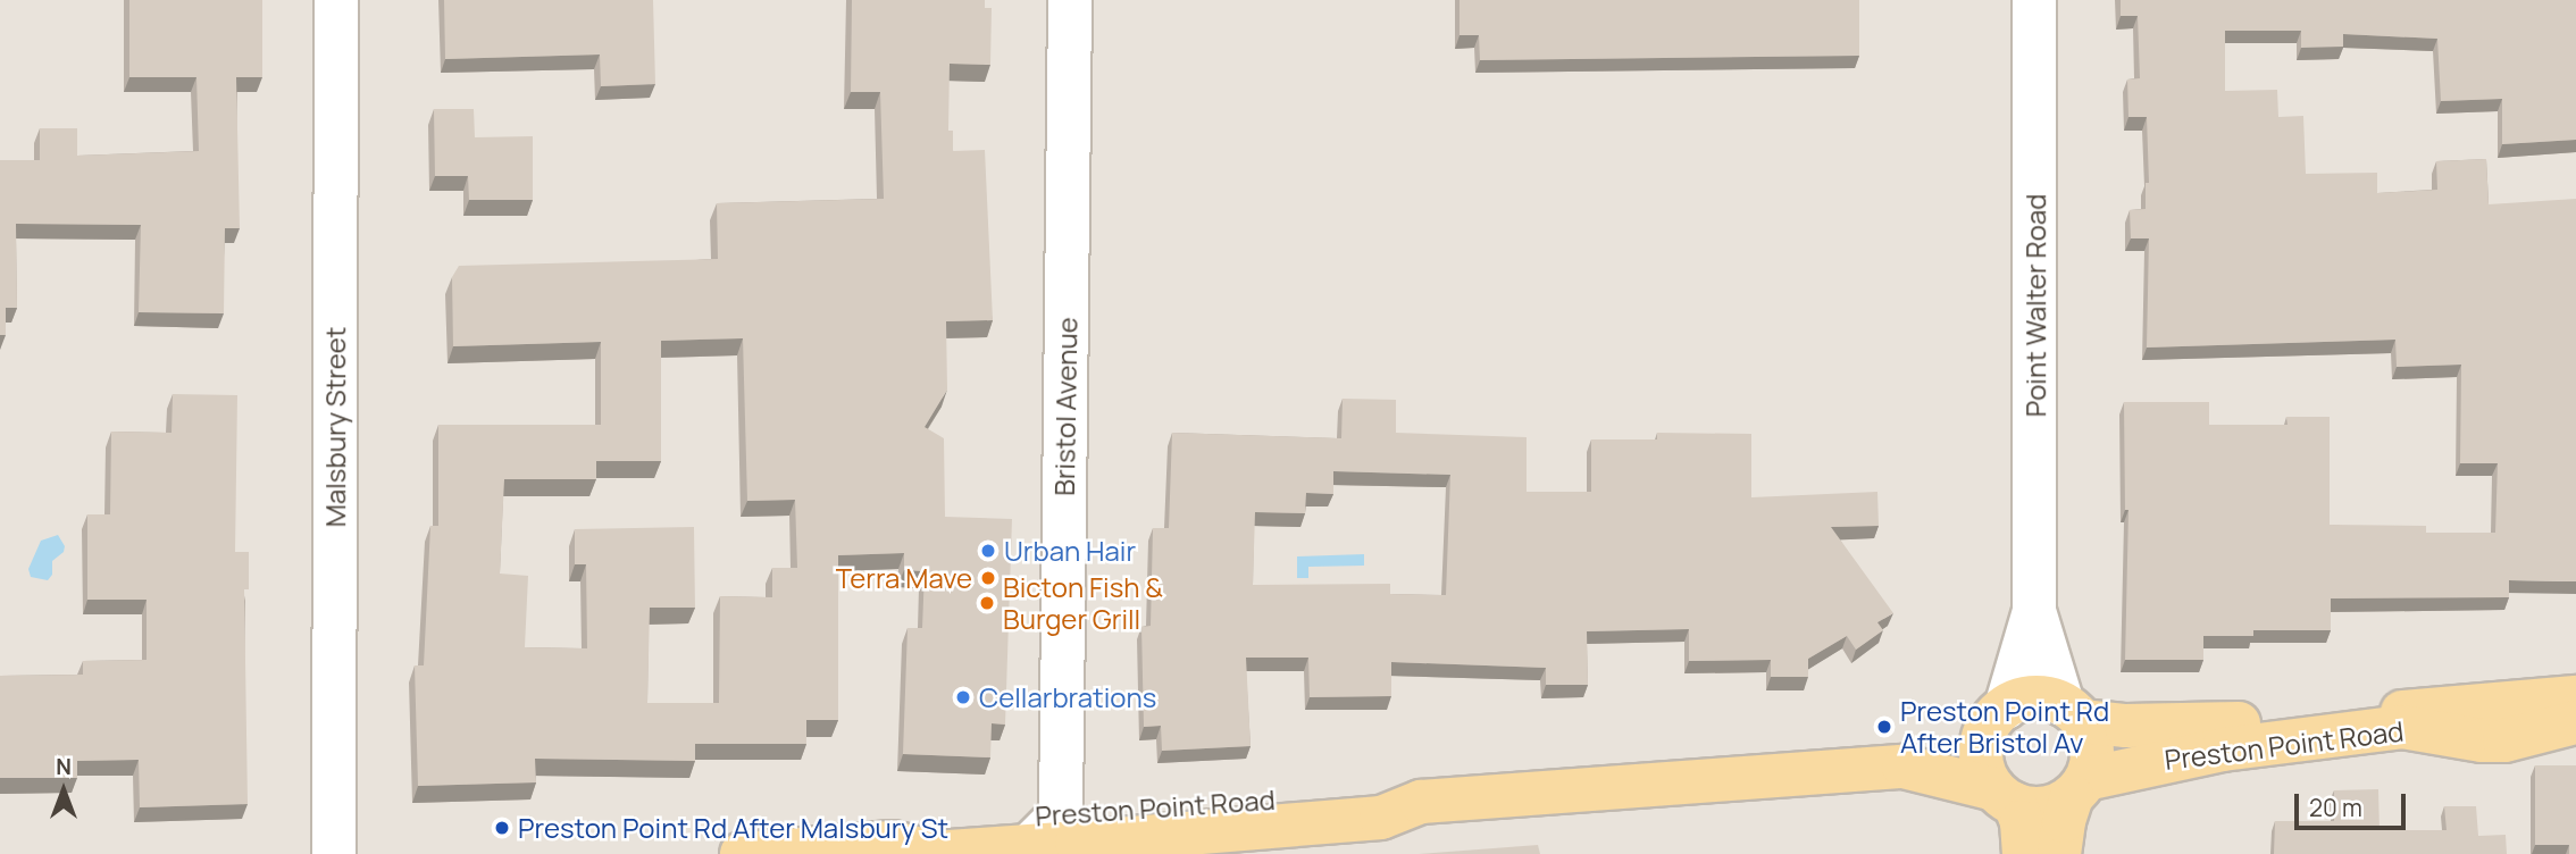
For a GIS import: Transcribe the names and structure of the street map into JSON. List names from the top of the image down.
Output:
{
  "streets": {
    "main road": ["Point Walter Road", "Preston Point Road"],
    "street": ["Bristol Avenue", "Malsbury Street"]
  },
  "crossings": [
    ["Point Walter Road", "Preston Point Road"],
    ["Bristol Avenue", "Preston Point Road"]
  ],
  "places": [
    "Urban Hair",
    "Terra Mave",
    "Bicton Fish & Burger Grill",
    "Cellarbrations",
    "Preston Point Rd After Bristol Av",
    "Preston Point Rd After Malsbury St"
  ],
  "scale_bar": "20 m",
  "north": "top"
}
